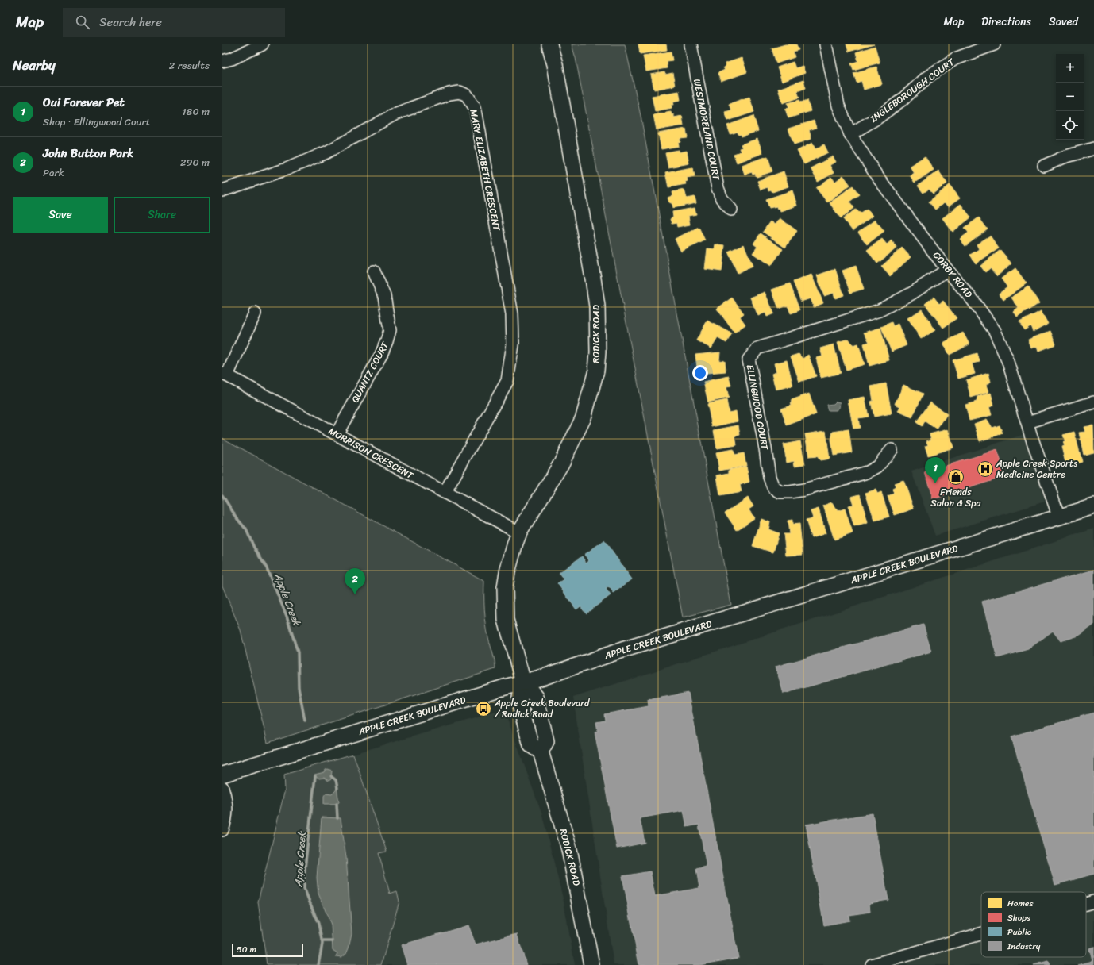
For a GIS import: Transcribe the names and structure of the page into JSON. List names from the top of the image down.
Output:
{
  "streets": {
    "main road": ["RODICK ROAD", "APPLE CREEK BOULEVARD"],
    "street": [
      "INGLEBOROUGH COURT",
      "WESTMORELAND COURT",
      "MARY ELIZABETH CRESCENT",
      "CORBY ROAD",
      "QUANTZ COURT",
      "ELLINGWOOD COURT",
      "MORRISON CRESCENT"
    ]
  },
  "crossings": [
    ["INGLEBOROUGH COURT", "CORBY ROAD"],
    ["MARY ELIZABETH CRESCENT", "MORRISON CRESCENT"],
    ["CORBY ROAD", "ELLINGWOOD COURT"],
    ["CORBY ROAD", "APPLE CREEK BOULEVARD"],
    ["RODICK ROAD", "MORRISON CRESCENT"],
    ["RODICK ROAD", "APPLE CREEK BOULEVARD"],
    ["QUANTZ COURT", "MORRISON CRESCENT"]
  ],
  "water": ["Apple Creek"],
  "places": {
    "hospital": ["Apple Creek Sports Medicine Centre"],
    "shop": ["Friends Salon & Spa"],
    "bus stop": ["Apple Creek Boulevard / Rodick Road"]
  },
  "legend": [
    "Homes",
    "Shops",
    "Public",
    "Industry"
  ],
  "scale_bar": "50 m",
  "page": {
    "header": "Map",
    "search": "Search here",
    "nav": ["Map", "Directions", "Saved"],
    "heading": ["Nearby", "2 results"],
    "map_buttons": ["+", "−"],
    "list": [
      {
        "mark": "1",
        "name": "Oui Forever Pet",
        "note": "Shop · Ellingwood Court",
        "value": "180 m"
      },
      {
        "mark": "2",
        "name": "John Button Park",
        "note": "Park",
        "value": "290 m"
      }
    ],
    "buttons": ["Save", "Share"],
    "pins": ["1", "2"],
    "scale": "50 m"
  }
}
